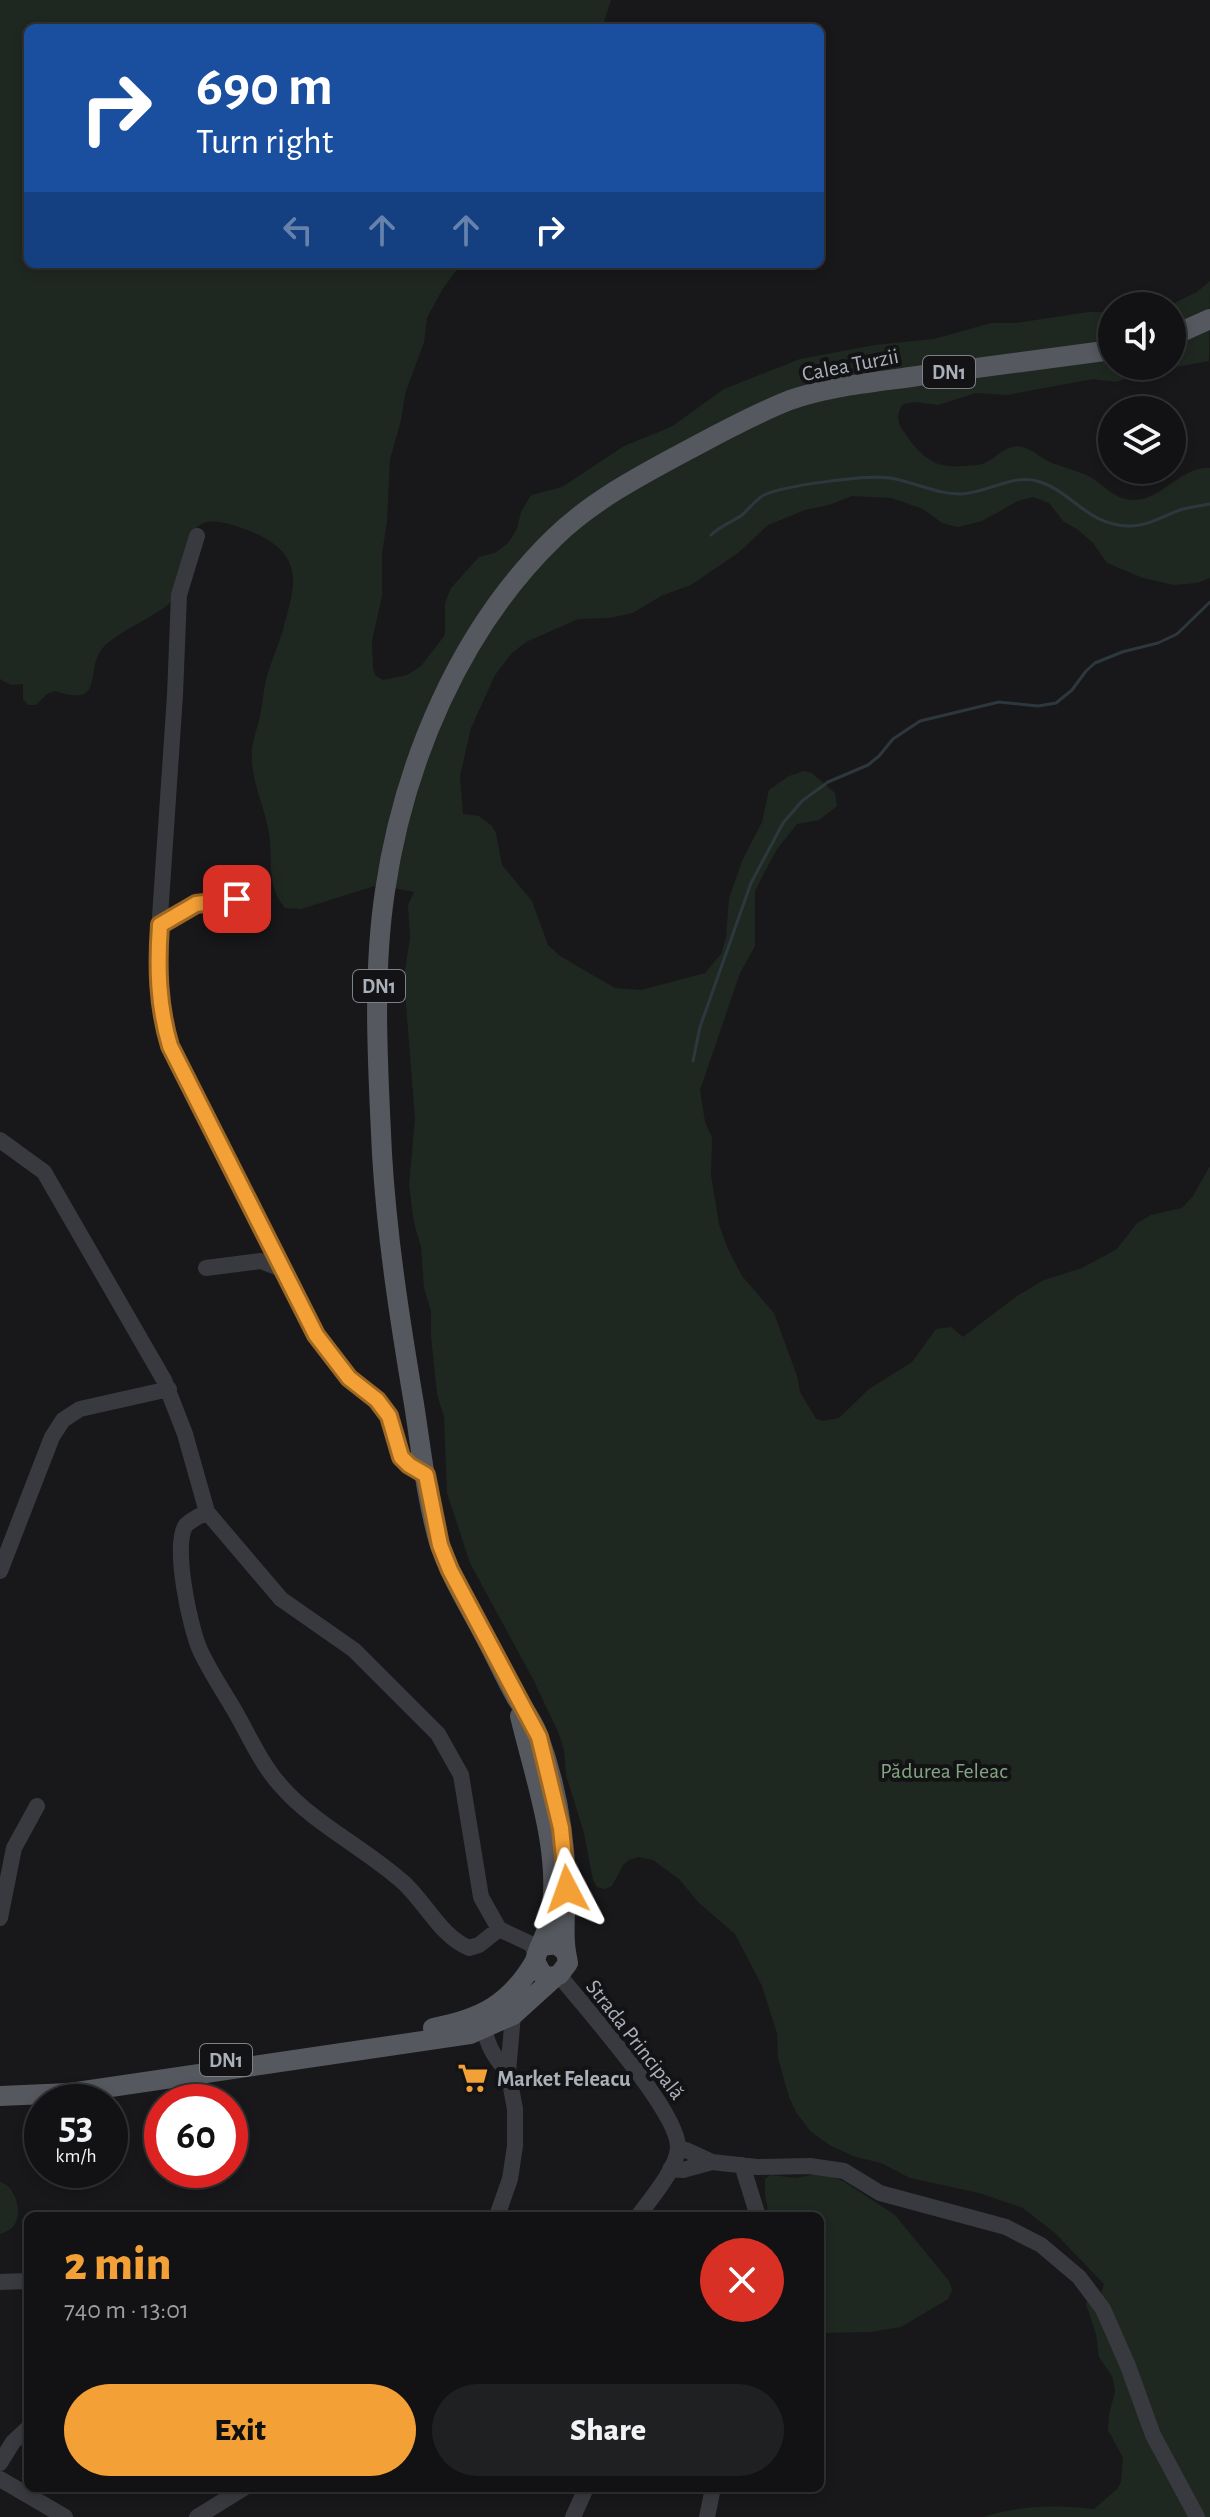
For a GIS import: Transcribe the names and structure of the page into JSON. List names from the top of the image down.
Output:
{
  "streets": {
    "main road": ["Calea Turzii", "DN1"],
    "street": ["Strada Principală"]
  },
  "crossings": [
    ["Calea Turzii", "DN1"],
    ["DN1", "Strada Principală"]
  ],
  "parks": ["Pădurea Feleac"],
  "places": {
    "supermarket": ["Market Feleacu"]
  },
  "page": {
    "turn": ["690 m", "Turn right"],
    "speed": "53 km/h",
    "limit": "60",
    "heading": ["2 min", "740 m · 13:01"],
    "buttons": ["Exit", "Share"]
  }
}
